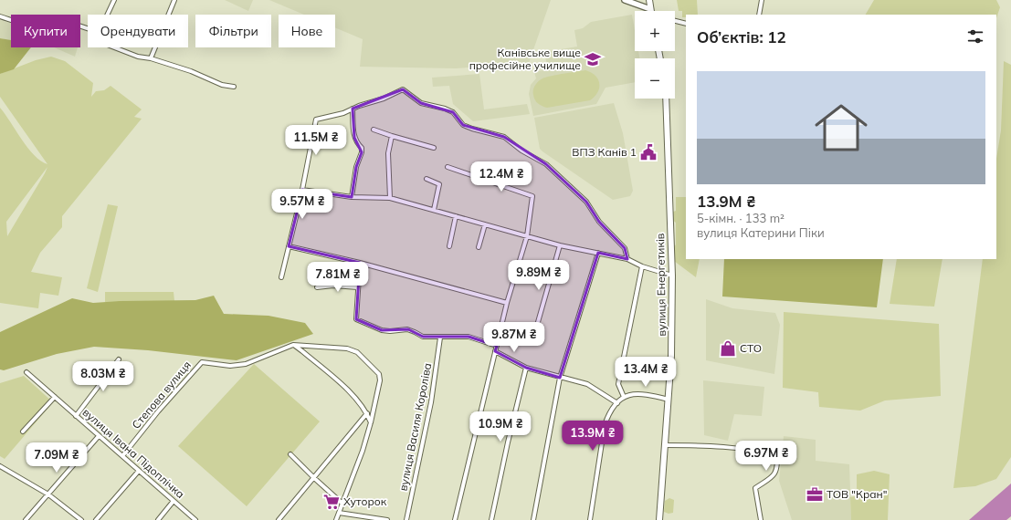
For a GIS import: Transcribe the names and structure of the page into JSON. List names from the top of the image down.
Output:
{
  "streets": {
    "main road": ["вулиця Енергетиків"],
    "street": ["Степова вулиця", "вулиця Василя Короліва", "вулиця Івана Підоплічка"]
  },
  "crossings": [
    ["Степова вулиця", "вулиця Івана Підоплічка"]
  ],
  "places": {
    "school or university": ["Канівське вище професійне училище"],
    "public building": ["ВПЗ Канів 1"],
    "shop": ["СТО"],
    "office": ["ТОВ \"Кран\""],
    "supermarket": ["Хуторок"]
  },
  "page": {
    "map_buttons": ["+", "−"],
    "chip": [
      "Купити",
      "Орендувати",
      "Фільтри",
      "Нове"
    ],
    "heading": "Об’єктів: 12",
    "list": [
      {
        "name": "13.9M ₴",
        "note": "5-кімн. · 133 m² · вулиця Катерини Піки"
      }
    ],
    "price": [
      "11.5M ₴",
      "12.4M ₴",
      "9.57M ₴",
      "9.89M ₴",
      "7.81M ₴",
      "9.87M ₴",
      "13.4M ₴",
      "8.03M ₴",
      "10.9M ₴",
      "13.9M ₴",
      "6.97M ₴",
      "7.09M ₴"
    ]
  }
}
